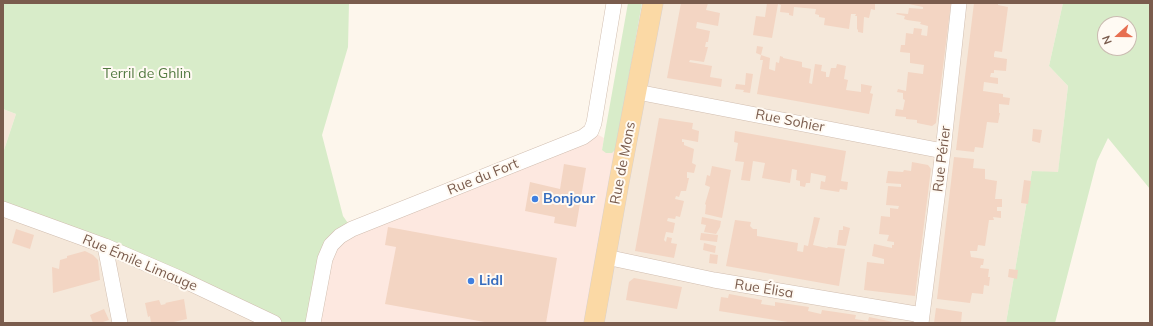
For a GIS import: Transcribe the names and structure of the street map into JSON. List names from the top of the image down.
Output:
{
  "streets": {
    "main road": ["Rue de Mons"],
    "street": [
      "Rue Sohier",
      "Rue Périer",
      "Rue du Fort",
      "Rue Émile Limauge",
      "Rue Élisa"
    ]
  },
  "crossings": [
    ["Rue Sohier", "Rue Périer"],
    ["Rue Sohier", "Rue de Mons"],
    ["Rue Périer", "Rue Élisa"],
    ["Rue de Mons", "Rue Élisa"]
  ],
  "parks": ["Terril de Ghlin"],
  "places": ["Bonjour", "Lidl"],
  "north": "left"
}
